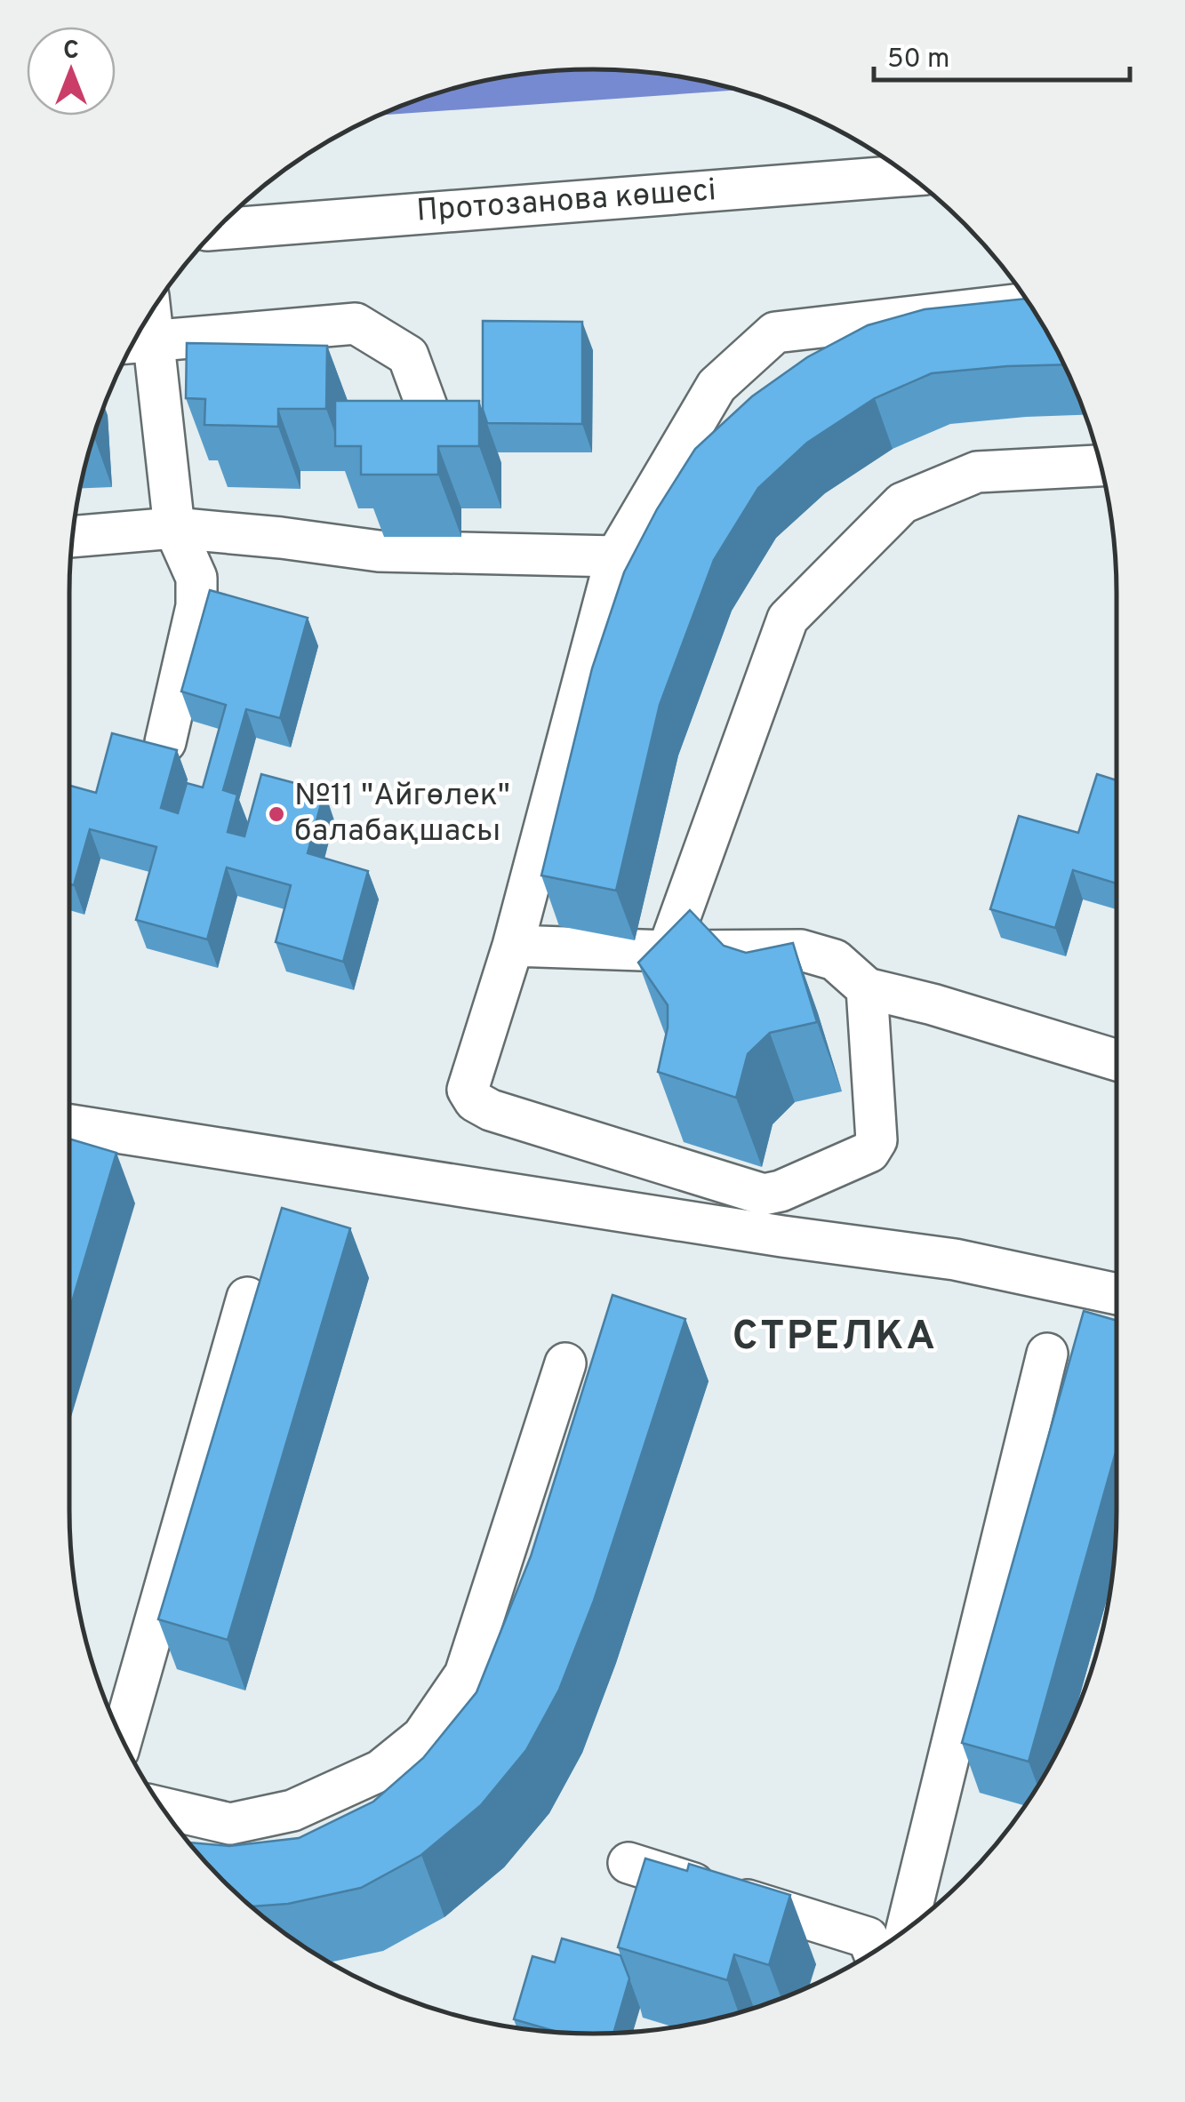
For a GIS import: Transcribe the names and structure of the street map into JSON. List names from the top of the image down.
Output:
{
  "streets": {
    "street": ["Протозанова көшесі"]
  },
  "districts": ["СТРЕЛКА"],
  "places": ["№11 \"Айгөлек\" балабақшасы"],
  "scale_bar": "50 m",
  "north": "top"
}
